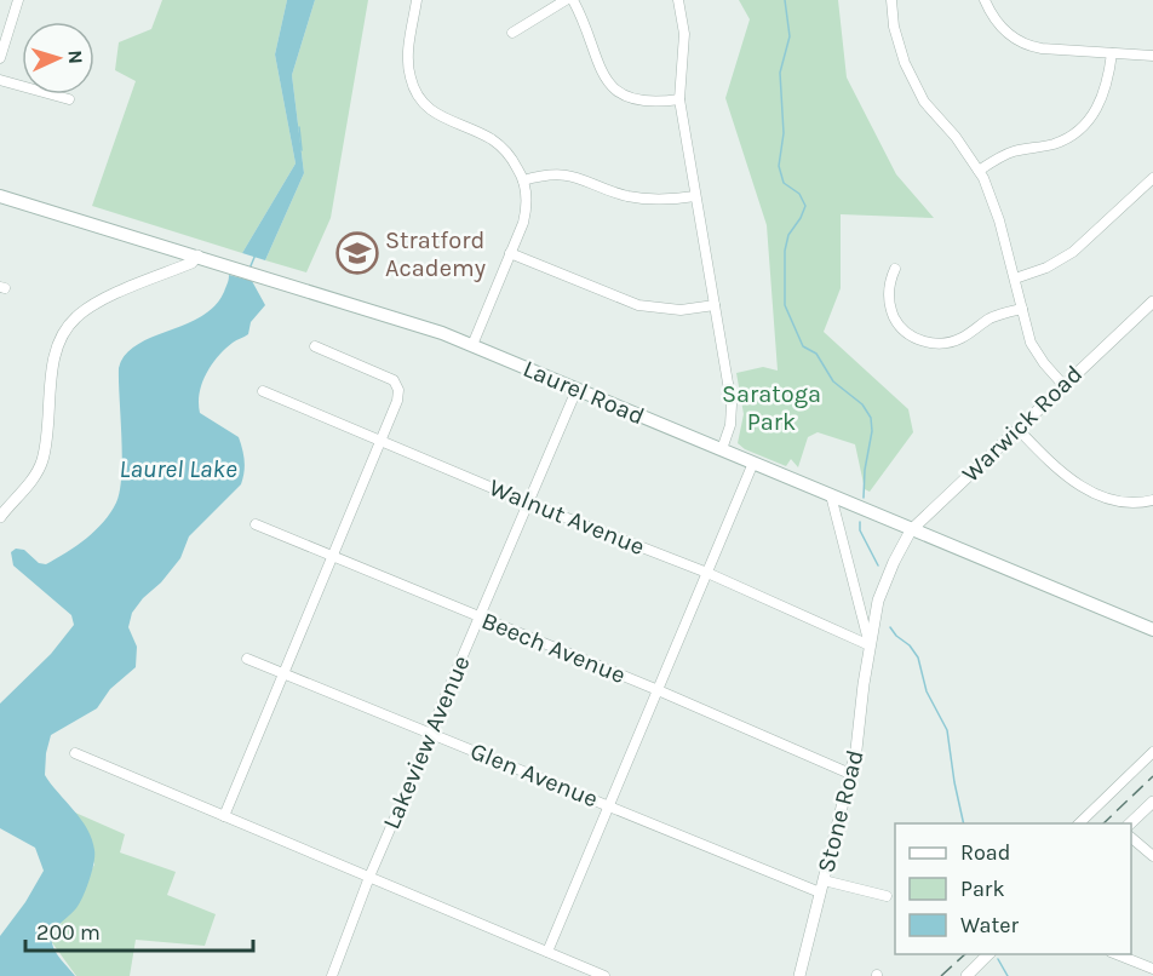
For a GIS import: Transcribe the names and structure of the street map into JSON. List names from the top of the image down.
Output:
{
  "streets": {
    "main road": ["Laurel Road"],
    "street": [
      "Warwick Road",
      "Walnut Avenue",
      "Beech Avenue",
      "Lakeview Avenue",
      "Glen Avenue",
      "Stone Road"
    ]
  },
  "crossings": [
    ["Laurel Road", "Warwick Road"],
    ["Laurel Road", "Lakeview Avenue"],
    ["Laurel Road", "Stone Road"],
    ["Warwick Road", "Stone Road"],
    ["Walnut Avenue", "Lakeview Avenue"],
    ["Walnut Avenue", "Stone Road"],
    ["Beech Avenue", "Lakeview Avenue"],
    ["Beech Avenue", "Stone Road"],
    ["Lakeview Avenue", "Glen Avenue"],
    ["Glen Avenue", "Stone Road"]
  ],
  "water": ["Laurel Lake"],
  "parks": ["Saratoga Park"],
  "places": {
    "school or university": ["Stratford Academy"]
  },
  "legend": ["Road", "Park", "Water"],
  "scale_bar": "200 m",
  "north": "right"
}
